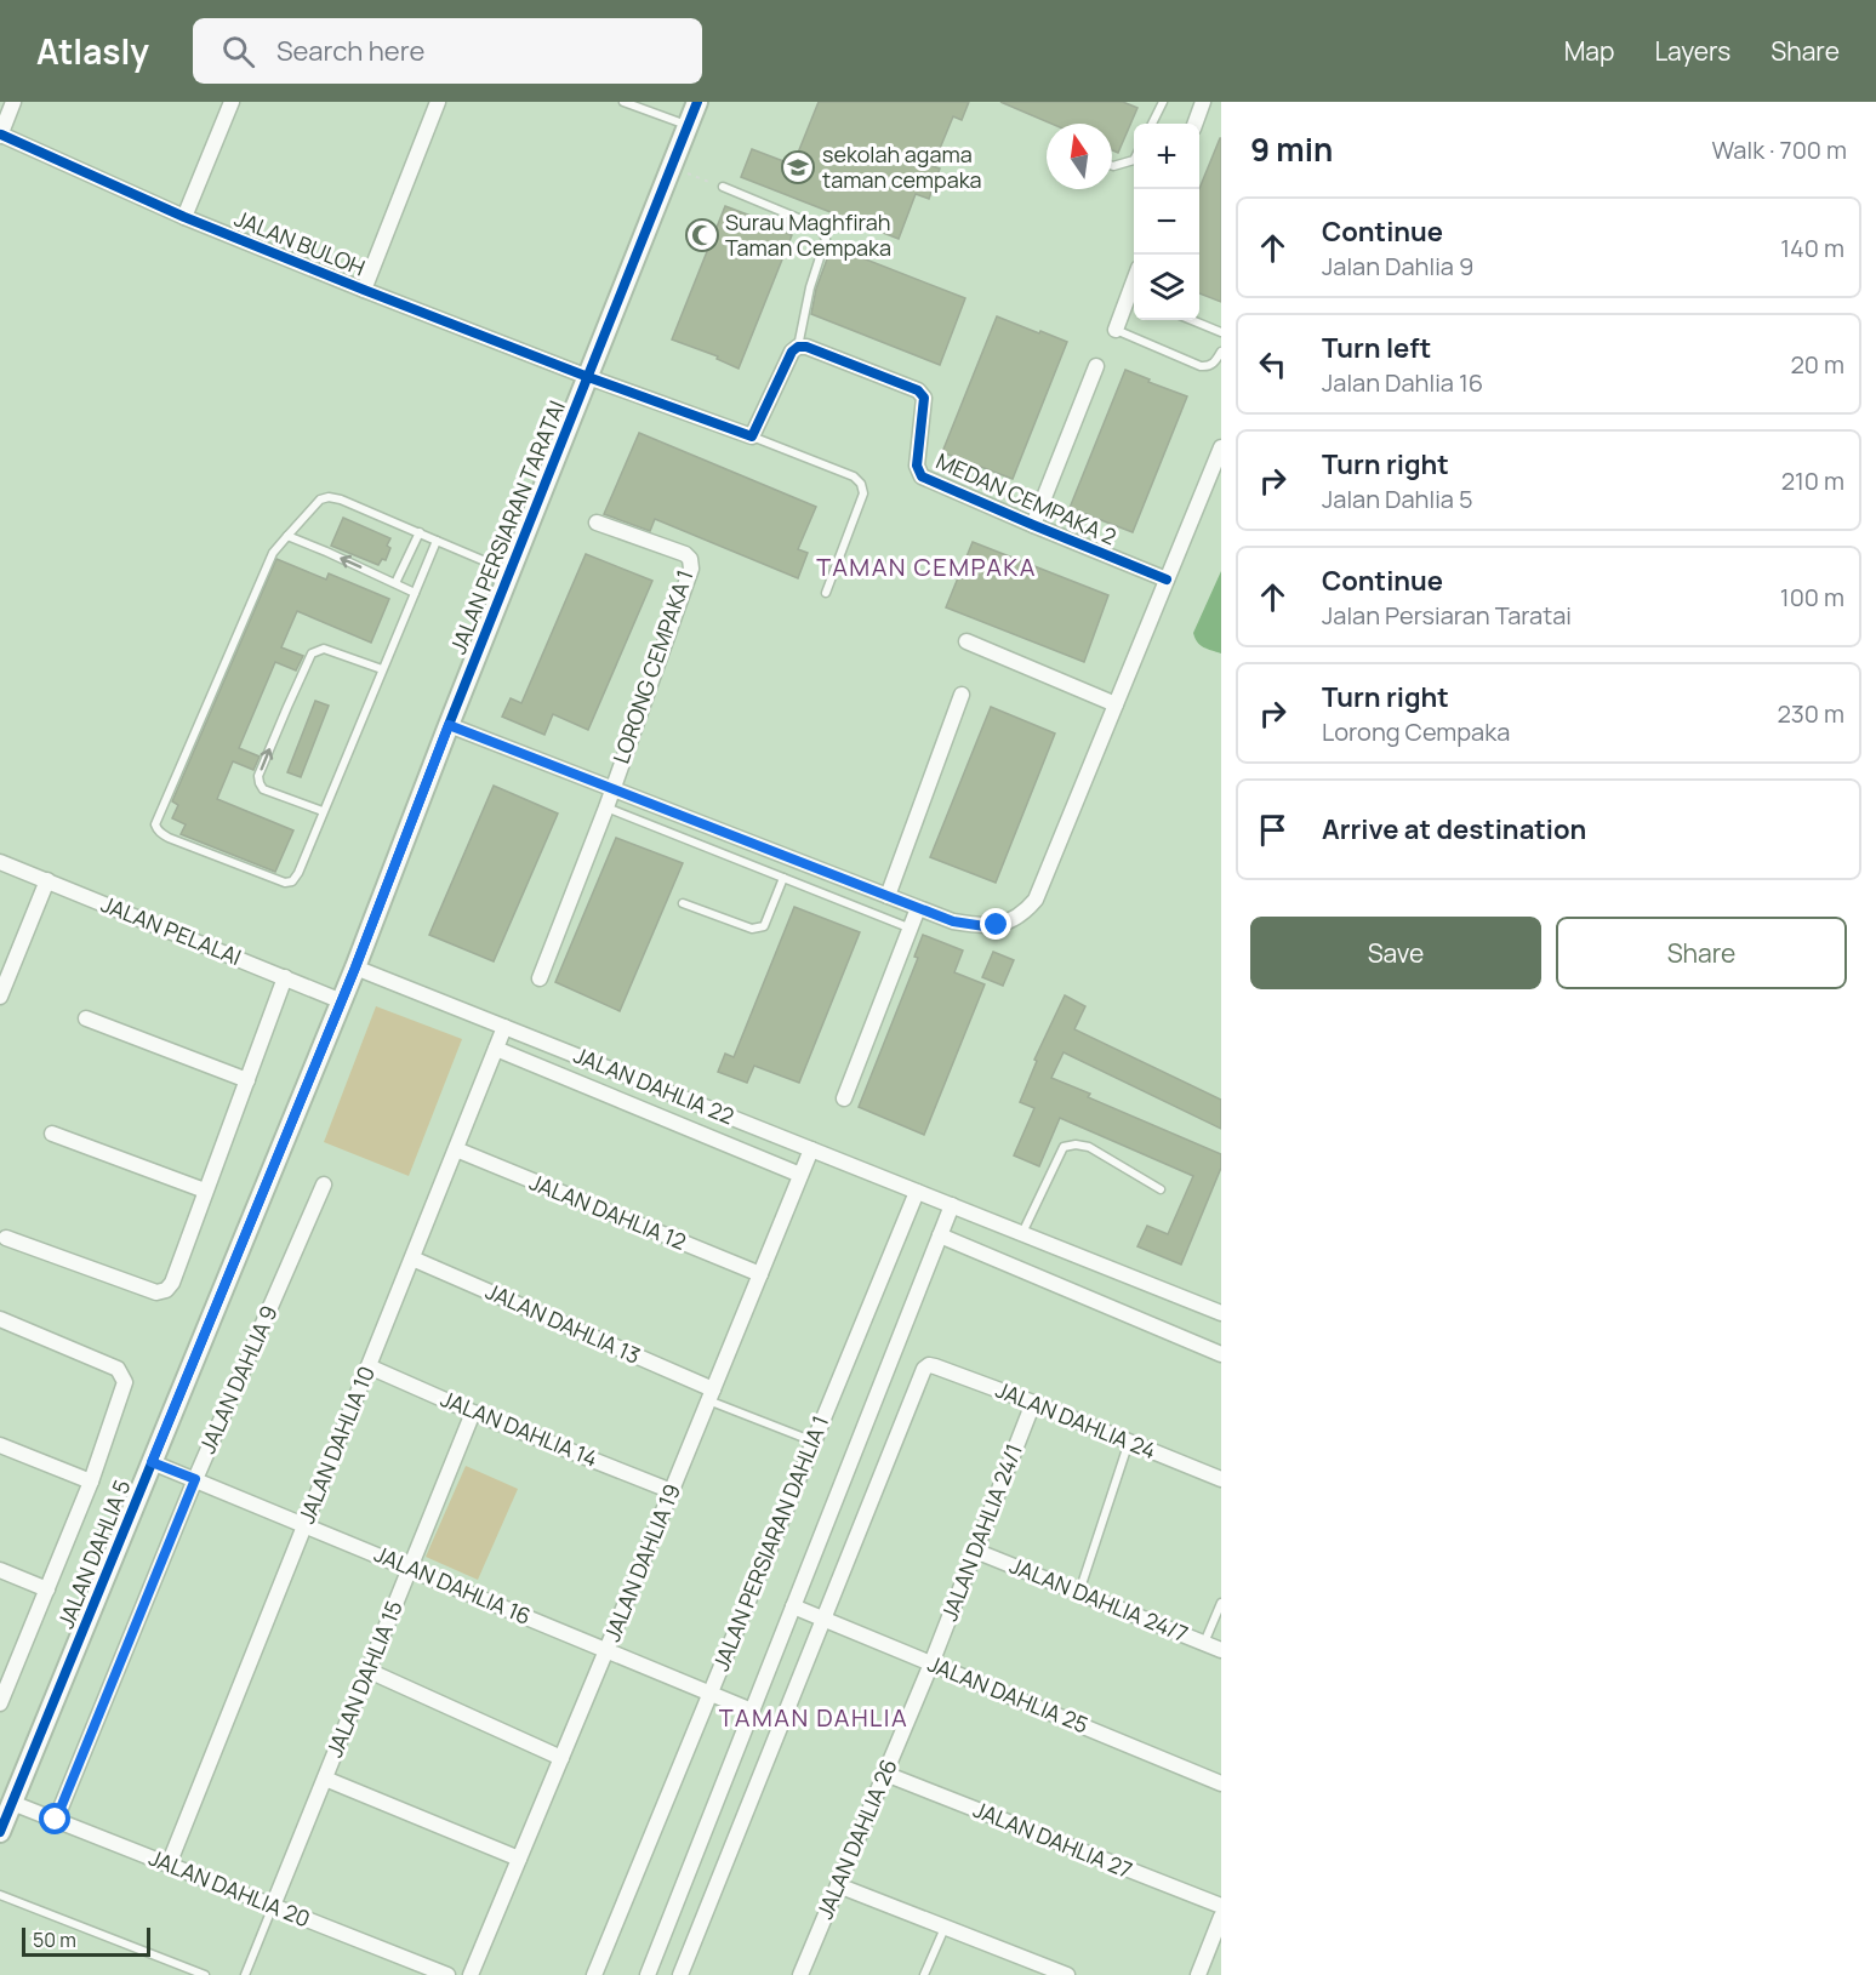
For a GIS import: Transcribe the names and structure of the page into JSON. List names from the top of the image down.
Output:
{
  "streets": {
    "street": [
      "JALAN BULOH",
      "MEDAN CEMPAKA 2",
      "JALAN PERSIARAN TARATAI",
      "LORONG CEMPAKA 1",
      "JALAN PELALAI",
      "JALAN DAHLIA 22",
      "JALAN DAHLIA 12",
      "JALAN DAHLIA 13",
      "JALAN DAHLIA 9",
      "JALAN DAHLIA 24",
      "JALAN DAHLIA 14",
      "JALAN DAHLIA 10",
      "JALAN DAHLIA 24/1",
      "JALAN PERSIARAN DAHLIA 1",
      "JALAN DAHLIA 5",
      "JALAN DAHLIA 19",
      "JALAN DAHLIA 16",
      "JALAN DAHLIA 24/7",
      "JALAN DAHLIA 15",
      "JALAN DAHLIA 25",
      "JALAN DAHLIA 26",
      "JALAN DAHLIA 27",
      "JALAN DAHLIA 20"
    ]
  },
  "crossings": [
    ["JALAN BULOH", "JALAN PERSIARAN TARATAI"],
    ["JALAN PERSIARAN TARATAI", "JALAN DAHLIA 22"],
    ["JALAN PERSIARAN TARATAI", "JALAN DAHLIA 5"],
    ["JALAN PELALAI", "JALAN DAHLIA 5"],
    ["JALAN DAHLIA 22", "JALAN DAHLIA 10"],
    ["JALAN DAHLIA 22", "JALAN PERSIARAN DAHLIA 1"],
    ["JALAN DAHLIA 22", "JALAN DAHLIA 5"],
    ["JALAN DAHLIA 22", "JALAN DAHLIA 19"],
    ["JALAN DAHLIA 12", "JALAN DAHLIA 10"],
    ["JALAN DAHLIA 12", "JALAN DAHLIA 19"],
    ["JALAN DAHLIA 13", "JALAN DAHLIA 10"],
    ["JALAN DAHLIA 13", "JALAN DAHLIA 19"],
    ["JALAN DAHLIA 9", "JALAN DAHLIA 16"],
    ["JALAN DAHLIA 9", "JALAN DAHLIA 20"],
    ["JALAN DAHLIA 24", "JALAN DAHLIA 24/1"],
    ["JALAN DAHLIA 24", "JALAN DAHLIA 25"],
    ["JALAN DAHLIA 14", "JALAN DAHLIA 10"],
    ["JALAN DAHLIA 14", "JALAN DAHLIA 19"],
    ["JALAN DAHLIA 14", "JALAN DAHLIA 15"],
    ["JALAN DAHLIA 10", "JALAN DAHLIA 16"],
    ["JALAN DAHLIA 10", "JALAN DAHLIA 20"],
    ["JALAN DAHLIA 24/1", "JALAN DAHLIA 24/7"],
    ["JALAN DAHLIA 24/1", "JALAN DAHLIA 25"],
    ["JALAN DAHLIA 24/1", "JALAN DAHLIA 26"],
    ["JALAN PERSIARAN DAHLIA 1", "JALAN DAHLIA 16"],
    ["JALAN PERSIARAN DAHLIA 1", "JALAN DAHLIA 25"],
    ["JALAN DAHLIA 5", "JALAN DAHLIA 16"],
    ["JALAN DAHLIA 5", "JALAN DAHLIA 20"],
    ["JALAN DAHLIA 19", "JALAN DAHLIA 16"],
    ["JALAN DAHLIA 16", "JALAN DAHLIA 15"],
    ["JALAN DAHLIA 15", "JALAN DAHLIA 20"],
    ["JALAN DAHLIA 25", "JALAN DAHLIA 26"],
    ["JALAN DAHLIA 26", "JALAN DAHLIA 27"]
  ],
  "districts": ["TAMAN CEMPAKA", "TAMAN DAHLIA"],
  "places": {
    "school or university": ["sekolah agama taman cempaka"],
    "mosque": ["Surau Maghfirah Taman Cempaka"]
  },
  "scale_bar": "50 m",
  "north": "top",
  "page": {
    "header": "Atlasly",
    "search": "Search here",
    "nav": ["Map", "Layers", "Share"],
    "heading": ["9 min", "Walk · 700 m"],
    "map_buttons": ["+", "−"],
    "list": [
      ["Continue", "Jalan Dahlia 9", "140 m"],
      ["Turn left", "Jalan Dahlia 16", "20 m"],
      ["Turn right", "Jalan Dahlia 5", "210 m"],
      ["Continue", "Jalan Persiaran Taratai", "100 m"],
      ["Turn right", "Lorong Cempaka", "230 m"],
      "Arrive at destination"
    ],
    "buttons": ["Save", "Share"],
    "scale": "50 m"
  }
}
